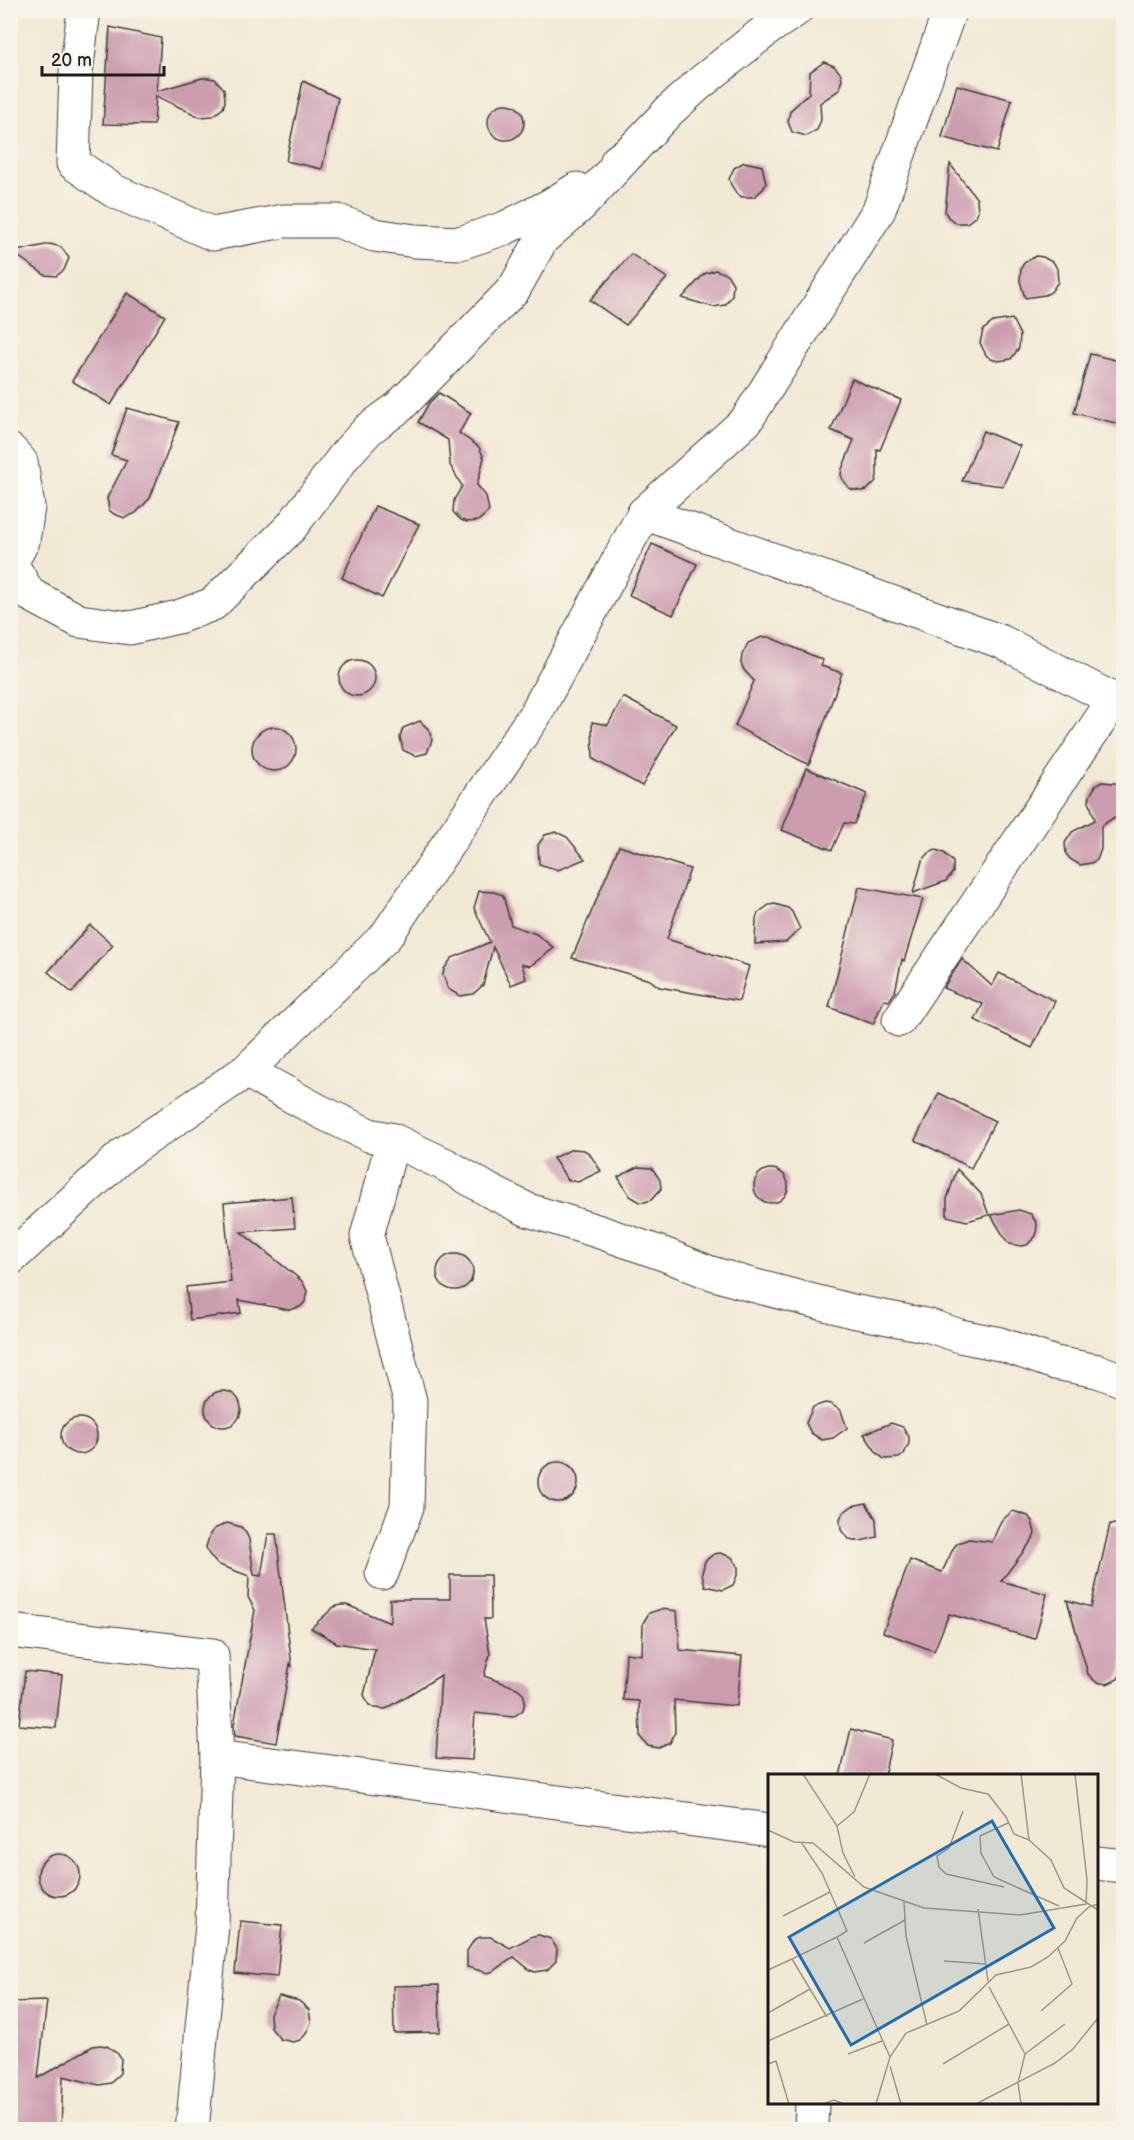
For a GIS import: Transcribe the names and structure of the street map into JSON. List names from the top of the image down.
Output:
{
  "scale_bar": "20 m"
}
